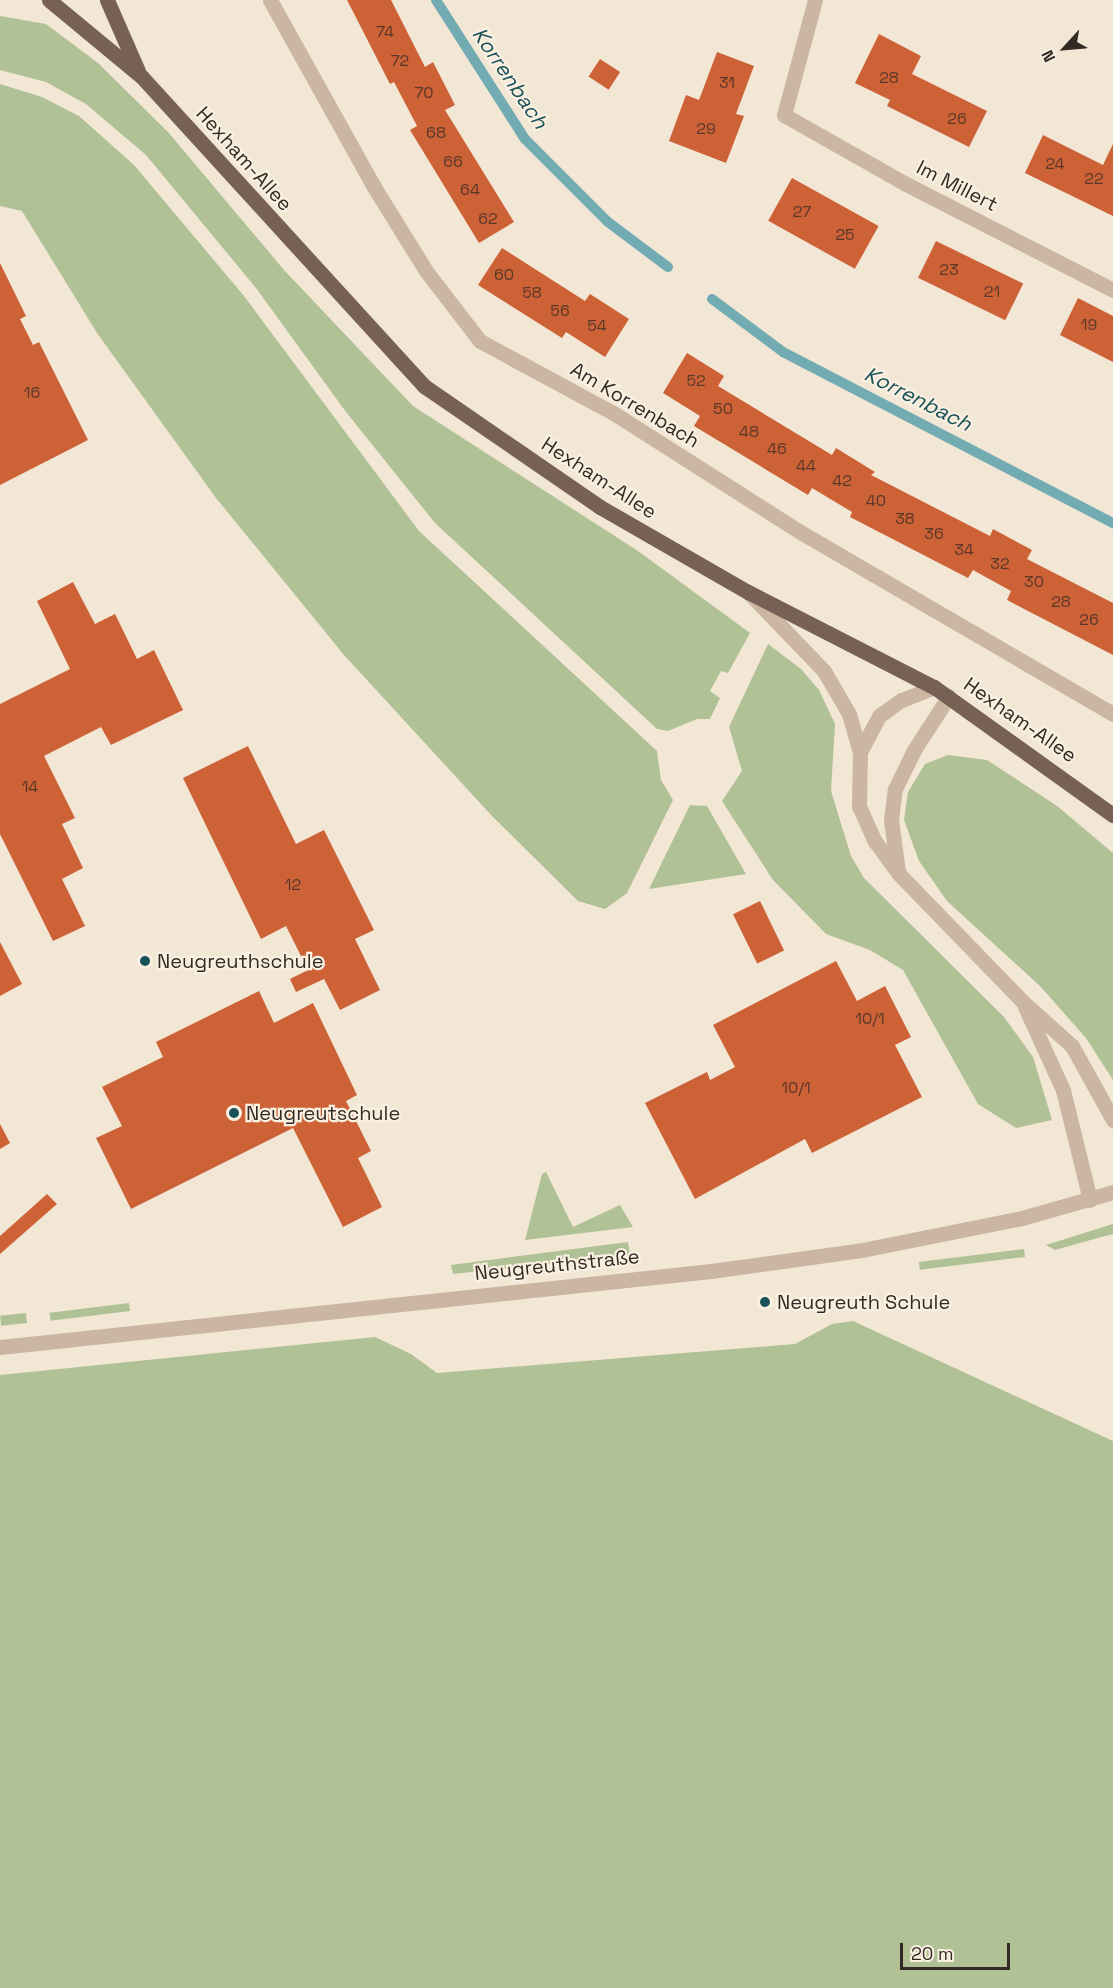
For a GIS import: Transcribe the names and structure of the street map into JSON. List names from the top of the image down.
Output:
{
  "streets": {
    "main road": ["Hexham-Allee"],
    "street": ["Im Millert", "Am Korrenbach", "Neugreuthstraße"]
  },
  "water": ["Korrenbach"],
  "places": ["Neugreuthschule", "Neugreutschule", "Neugreuth Schule"],
  "house_numbers": [
    "74",
    "72",
    "28",
    "31",
    "70",
    "26",
    "29",
    "68",
    "66",
    "24",
    "22",
    "64",
    "27",
    "62",
    "25",
    "23",
    "60",
    "21",
    "58",
    "56",
    "19",
    "54",
    "52",
    "16",
    "50",
    "48",
    "46",
    "44",
    "42",
    "40",
    "38",
    "36",
    "34",
    "32",
    "30",
    "28",
    "26",
    "14",
    "12",
    "10/1",
    "10/1"
  ],
  "scale_bar": "20 m",
  "north": "bottom left"
}
